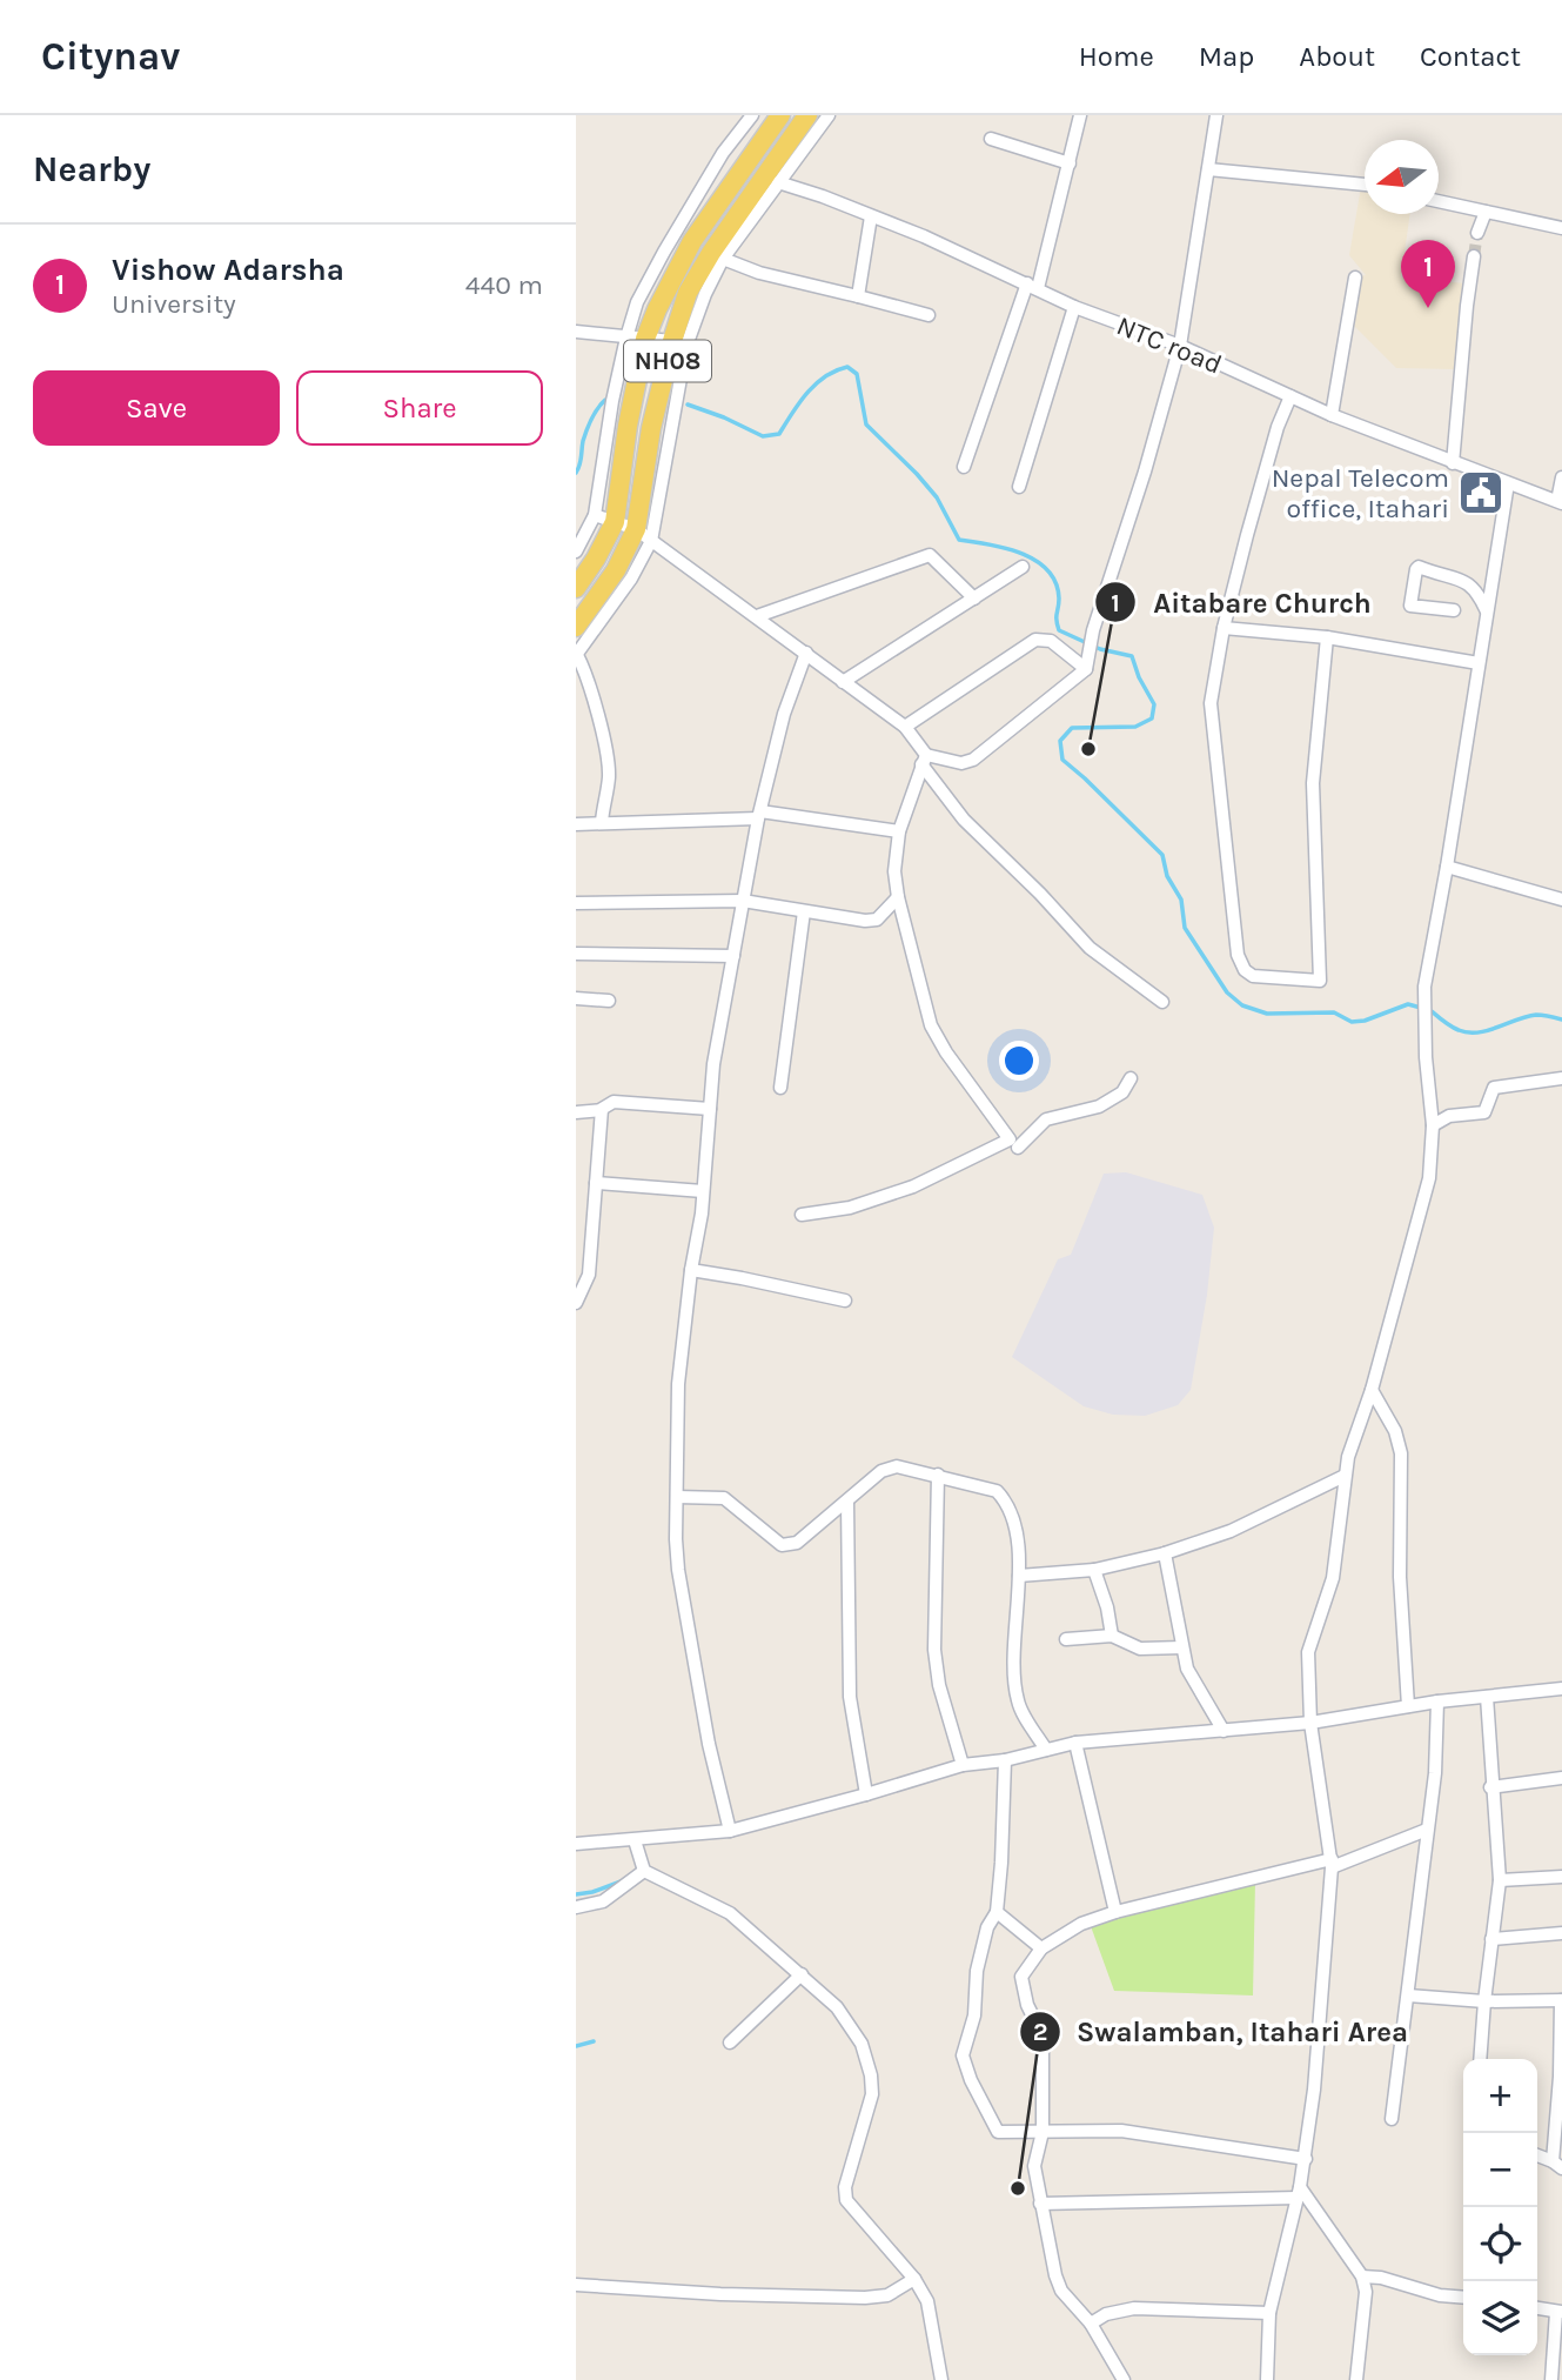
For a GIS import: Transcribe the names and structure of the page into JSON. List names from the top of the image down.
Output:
{
  "streets": {
    "main road": ["NH08"],
    "street": ["NTC road"]
  },
  "places": {
    "public building": ["Nepal Telecom office, Itahari"],
    "other": ["Aitabare Church", "Swalamban, Itahari Area"]
  },
  "north": "left",
  "page": {
    "header": "Citynav",
    "nav": [
      "Home",
      "Map",
      "About",
      "Contact"
    ],
    "heading": "Nearby",
    "list": [
      {
        "mark": "1",
        "name": "Vishow Adarsha",
        "note": "University",
        "value": "440 m"
      }
    ],
    "pins": "1",
    "buttons": ["Save", "Share"],
    "map_buttons": ["+", "−"]
  }
}
